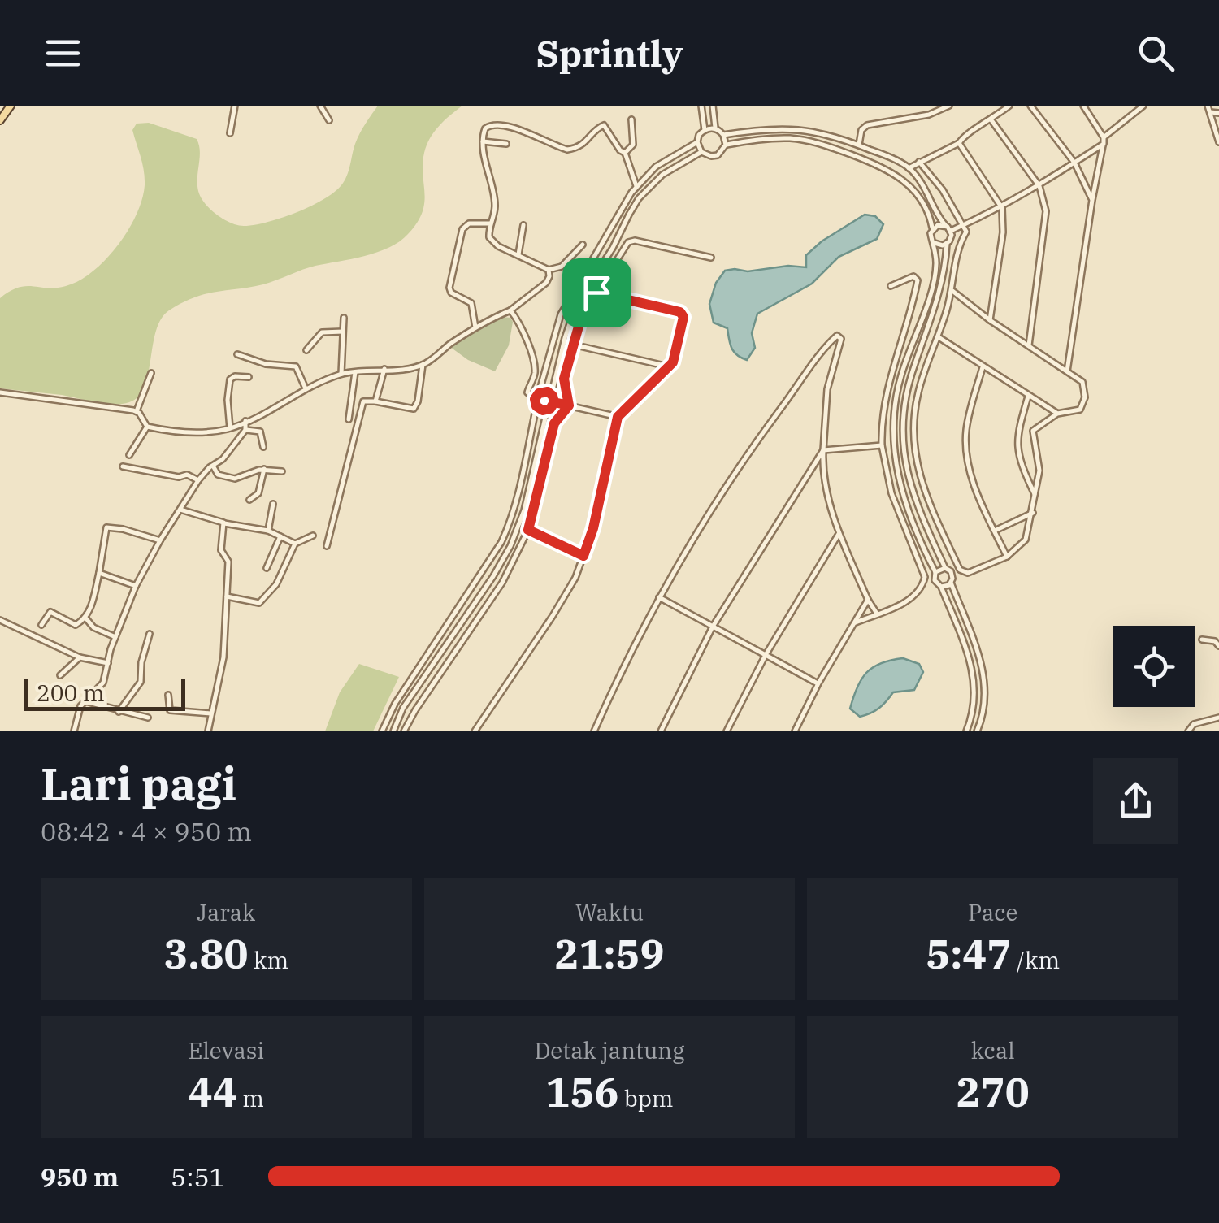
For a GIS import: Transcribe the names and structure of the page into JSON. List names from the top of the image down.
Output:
{
  "scale_bar": "200 m",
  "page": {
    "header": "Sprintly",
    "scale": "200 m",
    "heading": ["Lari pagi", "08:42 · 4 × 950 m"],
    "stats": [
      ["Jarak", "3.80 km"],
      ["Waktu", "21:59"],
      ["Pace", "5:47 /km"],
      ["Elevasi", "44 m"],
      ["Detak jantung", "156 bpm"],
      ["kcal", "270"]
    ],
    "list": [
      {
        "name": "950 m",
        "note": "5:51"
      }
    ]
  }
}
